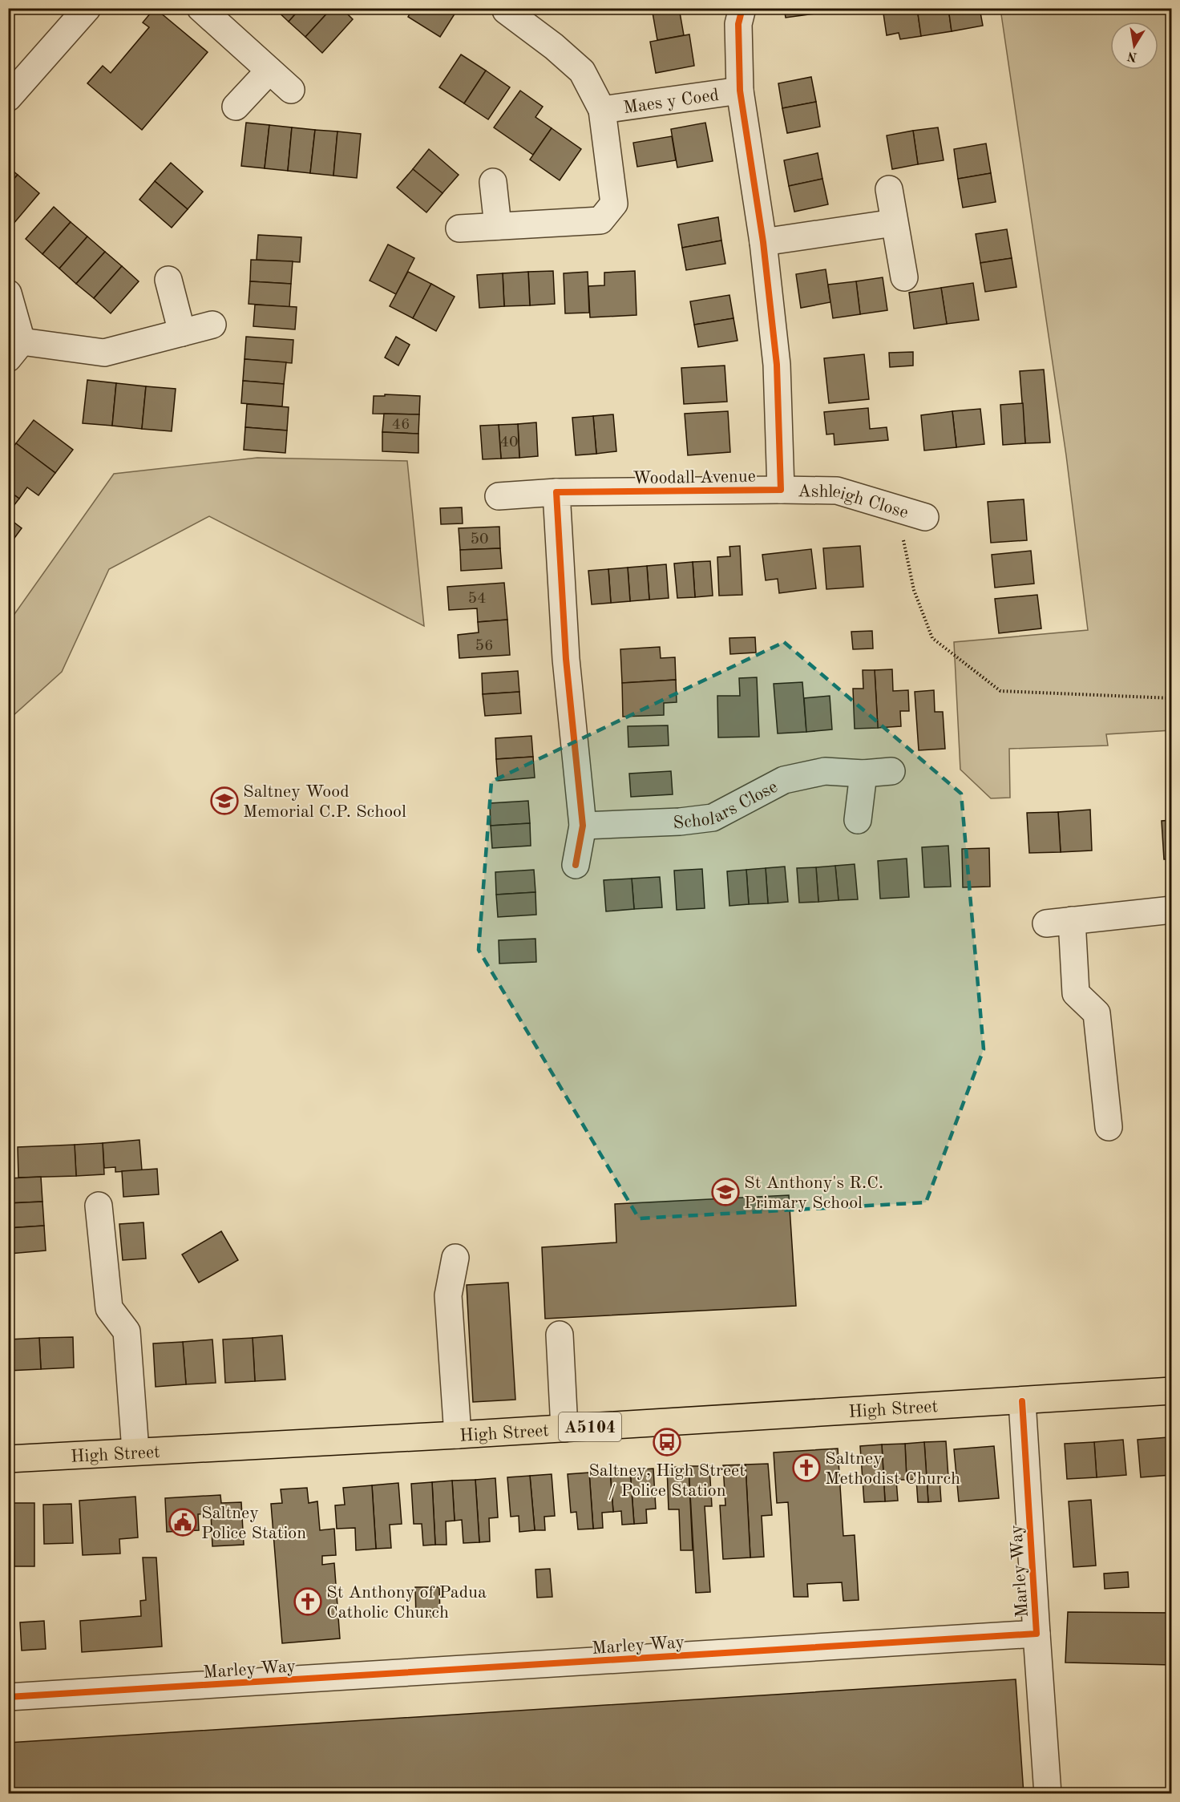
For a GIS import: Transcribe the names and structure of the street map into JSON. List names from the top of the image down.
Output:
{
  "streets": {
    "main road": ["High Street", "A5104"],
    "street": [
      "Maes y Coed",
      "Woodall Avenue",
      "Ashleigh Close",
      "Scholars Close",
      "Marley Way"
    ]
  },
  "crossings": [
    ["Maes y Coed", "Woodall Avenue"],
    ["Woodall Avenue", "Ashleigh Close"],
    ["High Street", "Marley Way"]
  ],
  "places": {
    "school or university": ["Saltney Wood Memorial C.P. School", "St Anthony's R.C. Primary School"],
    "bus stop": ["Saltney, High Street / Police Station"],
    "church": ["Saltney Methodist Church", "St Anthony of Padua Catholic Church"],
    "public building": ["Saltney Police Station"]
  },
  "house_numbers": [
    "46",
    "40",
    "50",
    "54",
    "56"
  ],
  "north": "bottom"
}
